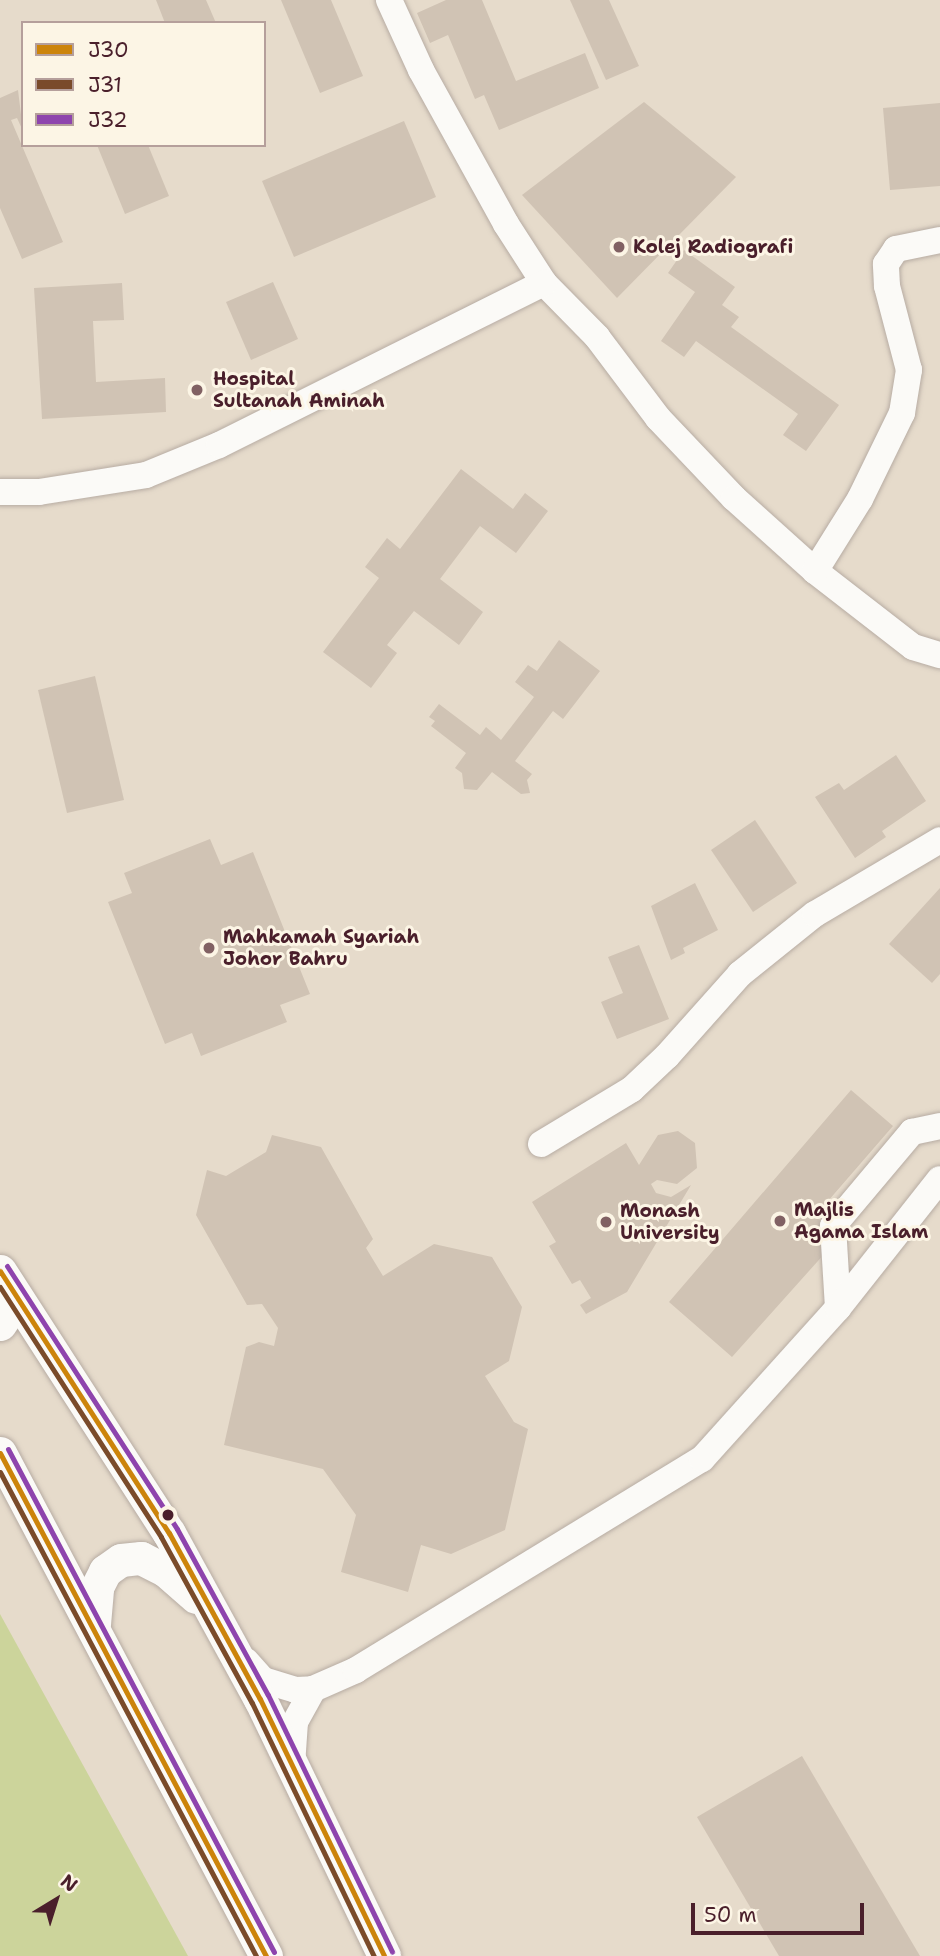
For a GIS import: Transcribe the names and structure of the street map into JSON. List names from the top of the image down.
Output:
{
  "places": [
    "Kolej Radiografi",
    "Hospital Sultanah Aminah",
    "Mahkamah Syariah Johor Bahru",
    "Majlis Agama Islam",
    "Monash University"
  ],
  "lines": ["transit line J32", "transit line J30", "transit line J31"],
  "legend": ["J30", "J31", "J32"],
  "scale_bar": "50 m",
  "north": "top right"
}
